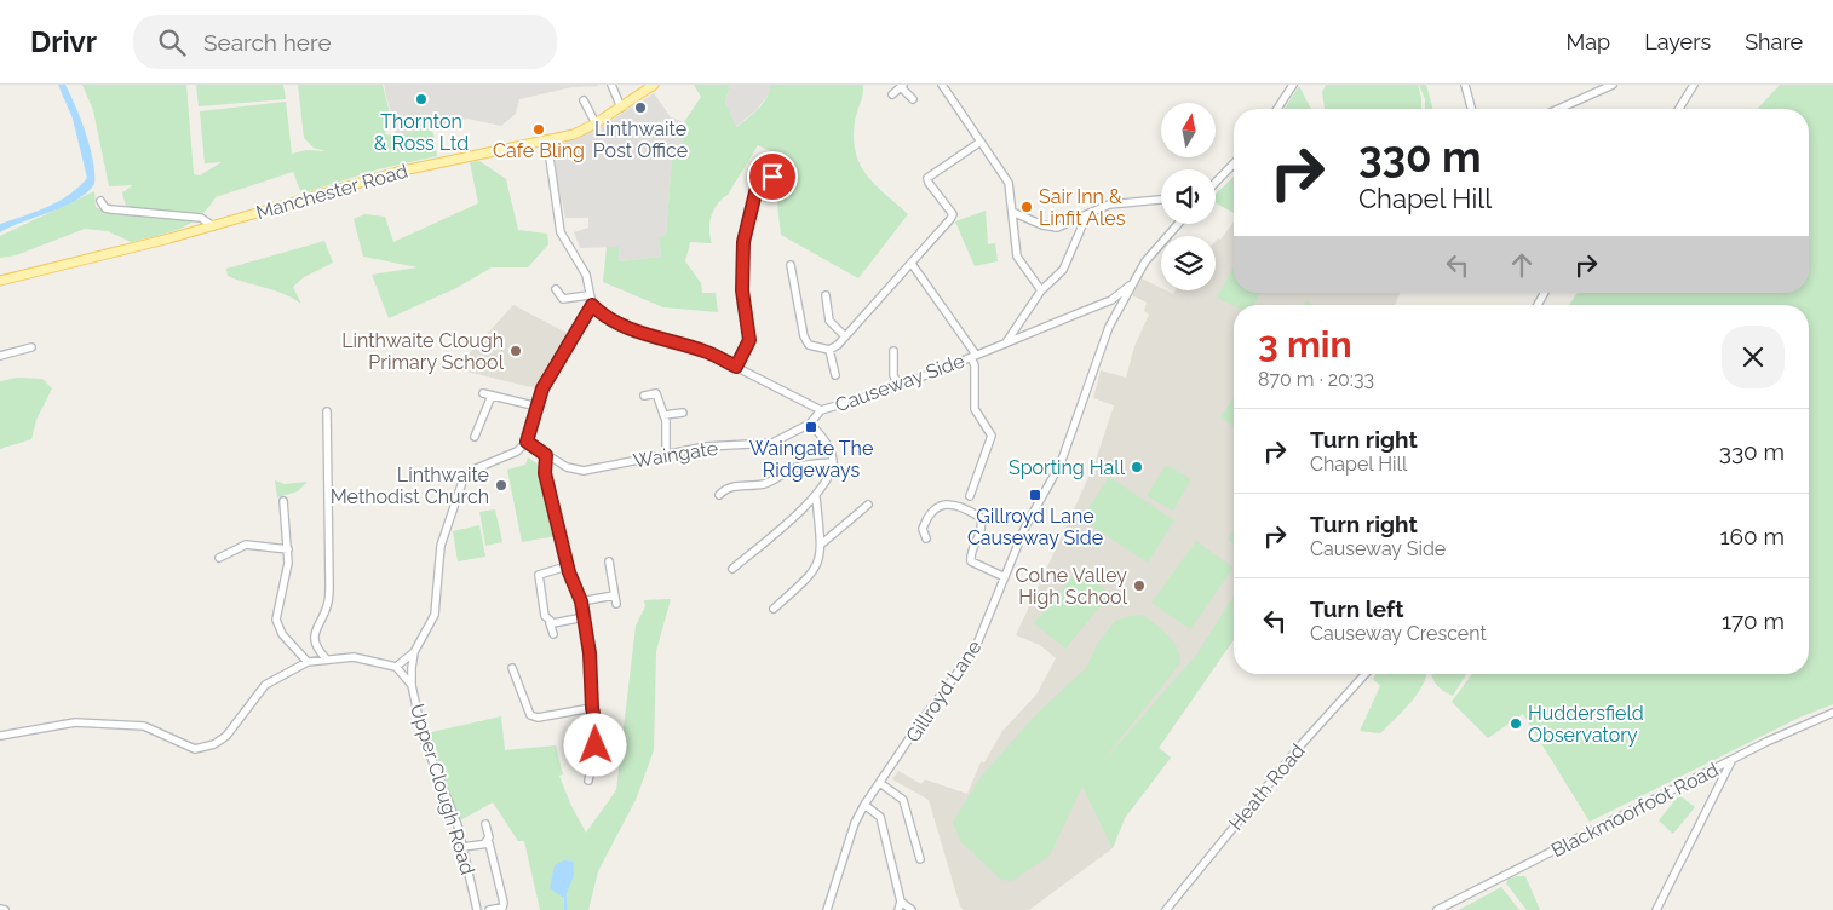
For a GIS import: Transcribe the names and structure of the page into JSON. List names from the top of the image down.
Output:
{
  "streets": {
    "main road": ["Manchester Road"],
    "street": [
      "Causeway Side",
      "Waingate",
      "Gillroyd Lane",
      "Heath Road",
      "Upper Clough Road",
      "Blackmoorfoot Road"
    ]
  },
  "crossings": [
    ["Causeway Side", "Waingate"],
    ["Causeway Side", "Gillroyd Lane"]
  ],
  "places": {
    "other": [
      "Thornton & Ross Ltd",
      "Linthwaite Post Office",
      "Cafe Bling",
      "Sair Inn & Linfit Ales",
      "Linthwaite Clough Primary School",
      "Sporting Hall",
      "Linthwaite Methodist Church",
      "Colne Valley High School",
      "Huddersfield Observatory"
    ],
    "transit": ["Waingate The Ridgeways", "Gillroyd Lane Causeway Side"]
  },
  "north": "top",
  "page": {
    "header": "Drivr",
    "search": "Search here",
    "nav": ["Map", "Layers", "Share"],
    "turn": ["330 m", "Chapel Hill"],
    "heading": ["3 min", "870 m · 20:33"],
    "list": [
      {
        "name": "Turn right",
        "note": "Chapel Hill",
        "value": "330 m"
      },
      {
        "name": "Turn right",
        "note": "Causeway Side",
        "value": "160 m"
      },
      {
        "name": "Turn left",
        "note": "Causeway Crescent",
        "value": "170 m"
      }
    ]
  }
}
